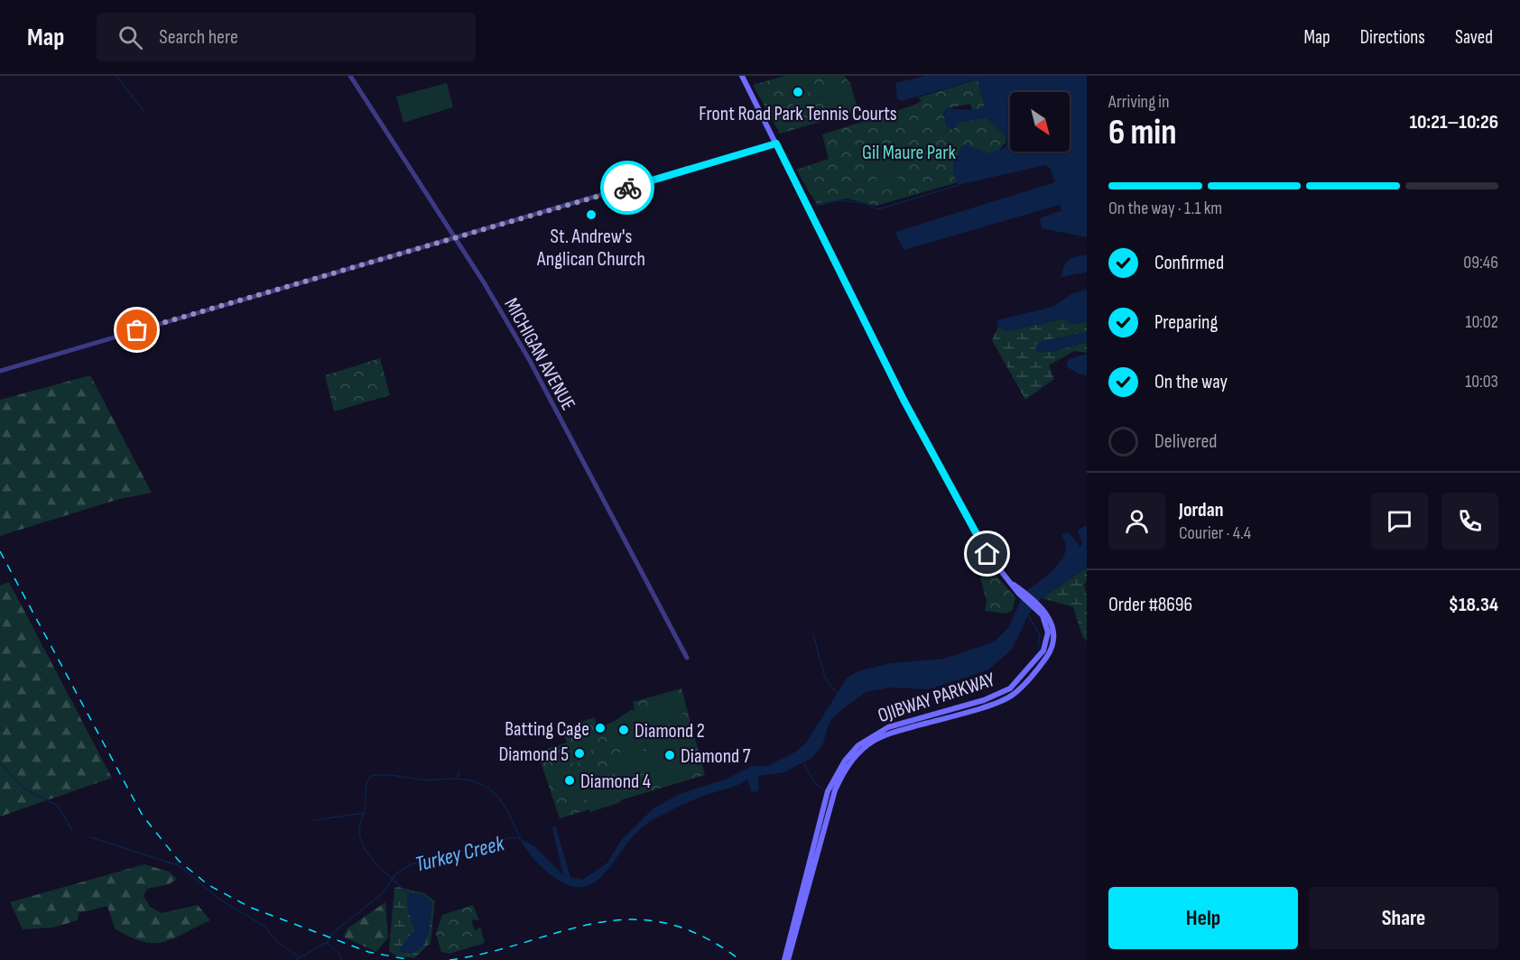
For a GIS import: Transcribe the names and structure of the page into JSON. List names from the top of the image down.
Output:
{
  "streets": {
    "main road": ["OJIBWAY PARKWAY"],
    "street": ["MICHIGAN AVENUE"]
  },
  "water": ["Turkey Creek"],
  "parks": ["Gil Maure Park"],
  "places": [
    "Front Road Park Tennis Courts",
    "St. Andrew's Anglican Church",
    "Batting Cage",
    "Diamond 2",
    "Diamond 5",
    "Diamond 7",
    "Diamond 4"
  ],
  "north": "bottom right",
  "page": {
    "header": "Map",
    "search": "Search here",
    "nav": ["Map", "Directions", "Saved"],
    "heading": ["6 min", "Arriving in", "10:21–10:26"],
    "panel": [
      "Jordan",
      "Courier · 4.4",
      "Order #8696",
      "$18.34"
    ],
    "bar": "On the way · 1.1 km",
    "list": [
      ["Confirmed", "09:46"],
      ["Preparing", "10:02"],
      ["On the way", "10:03"],
      "Delivered"
    ],
    "buttons": ["Help", "Share"]
  }
}
